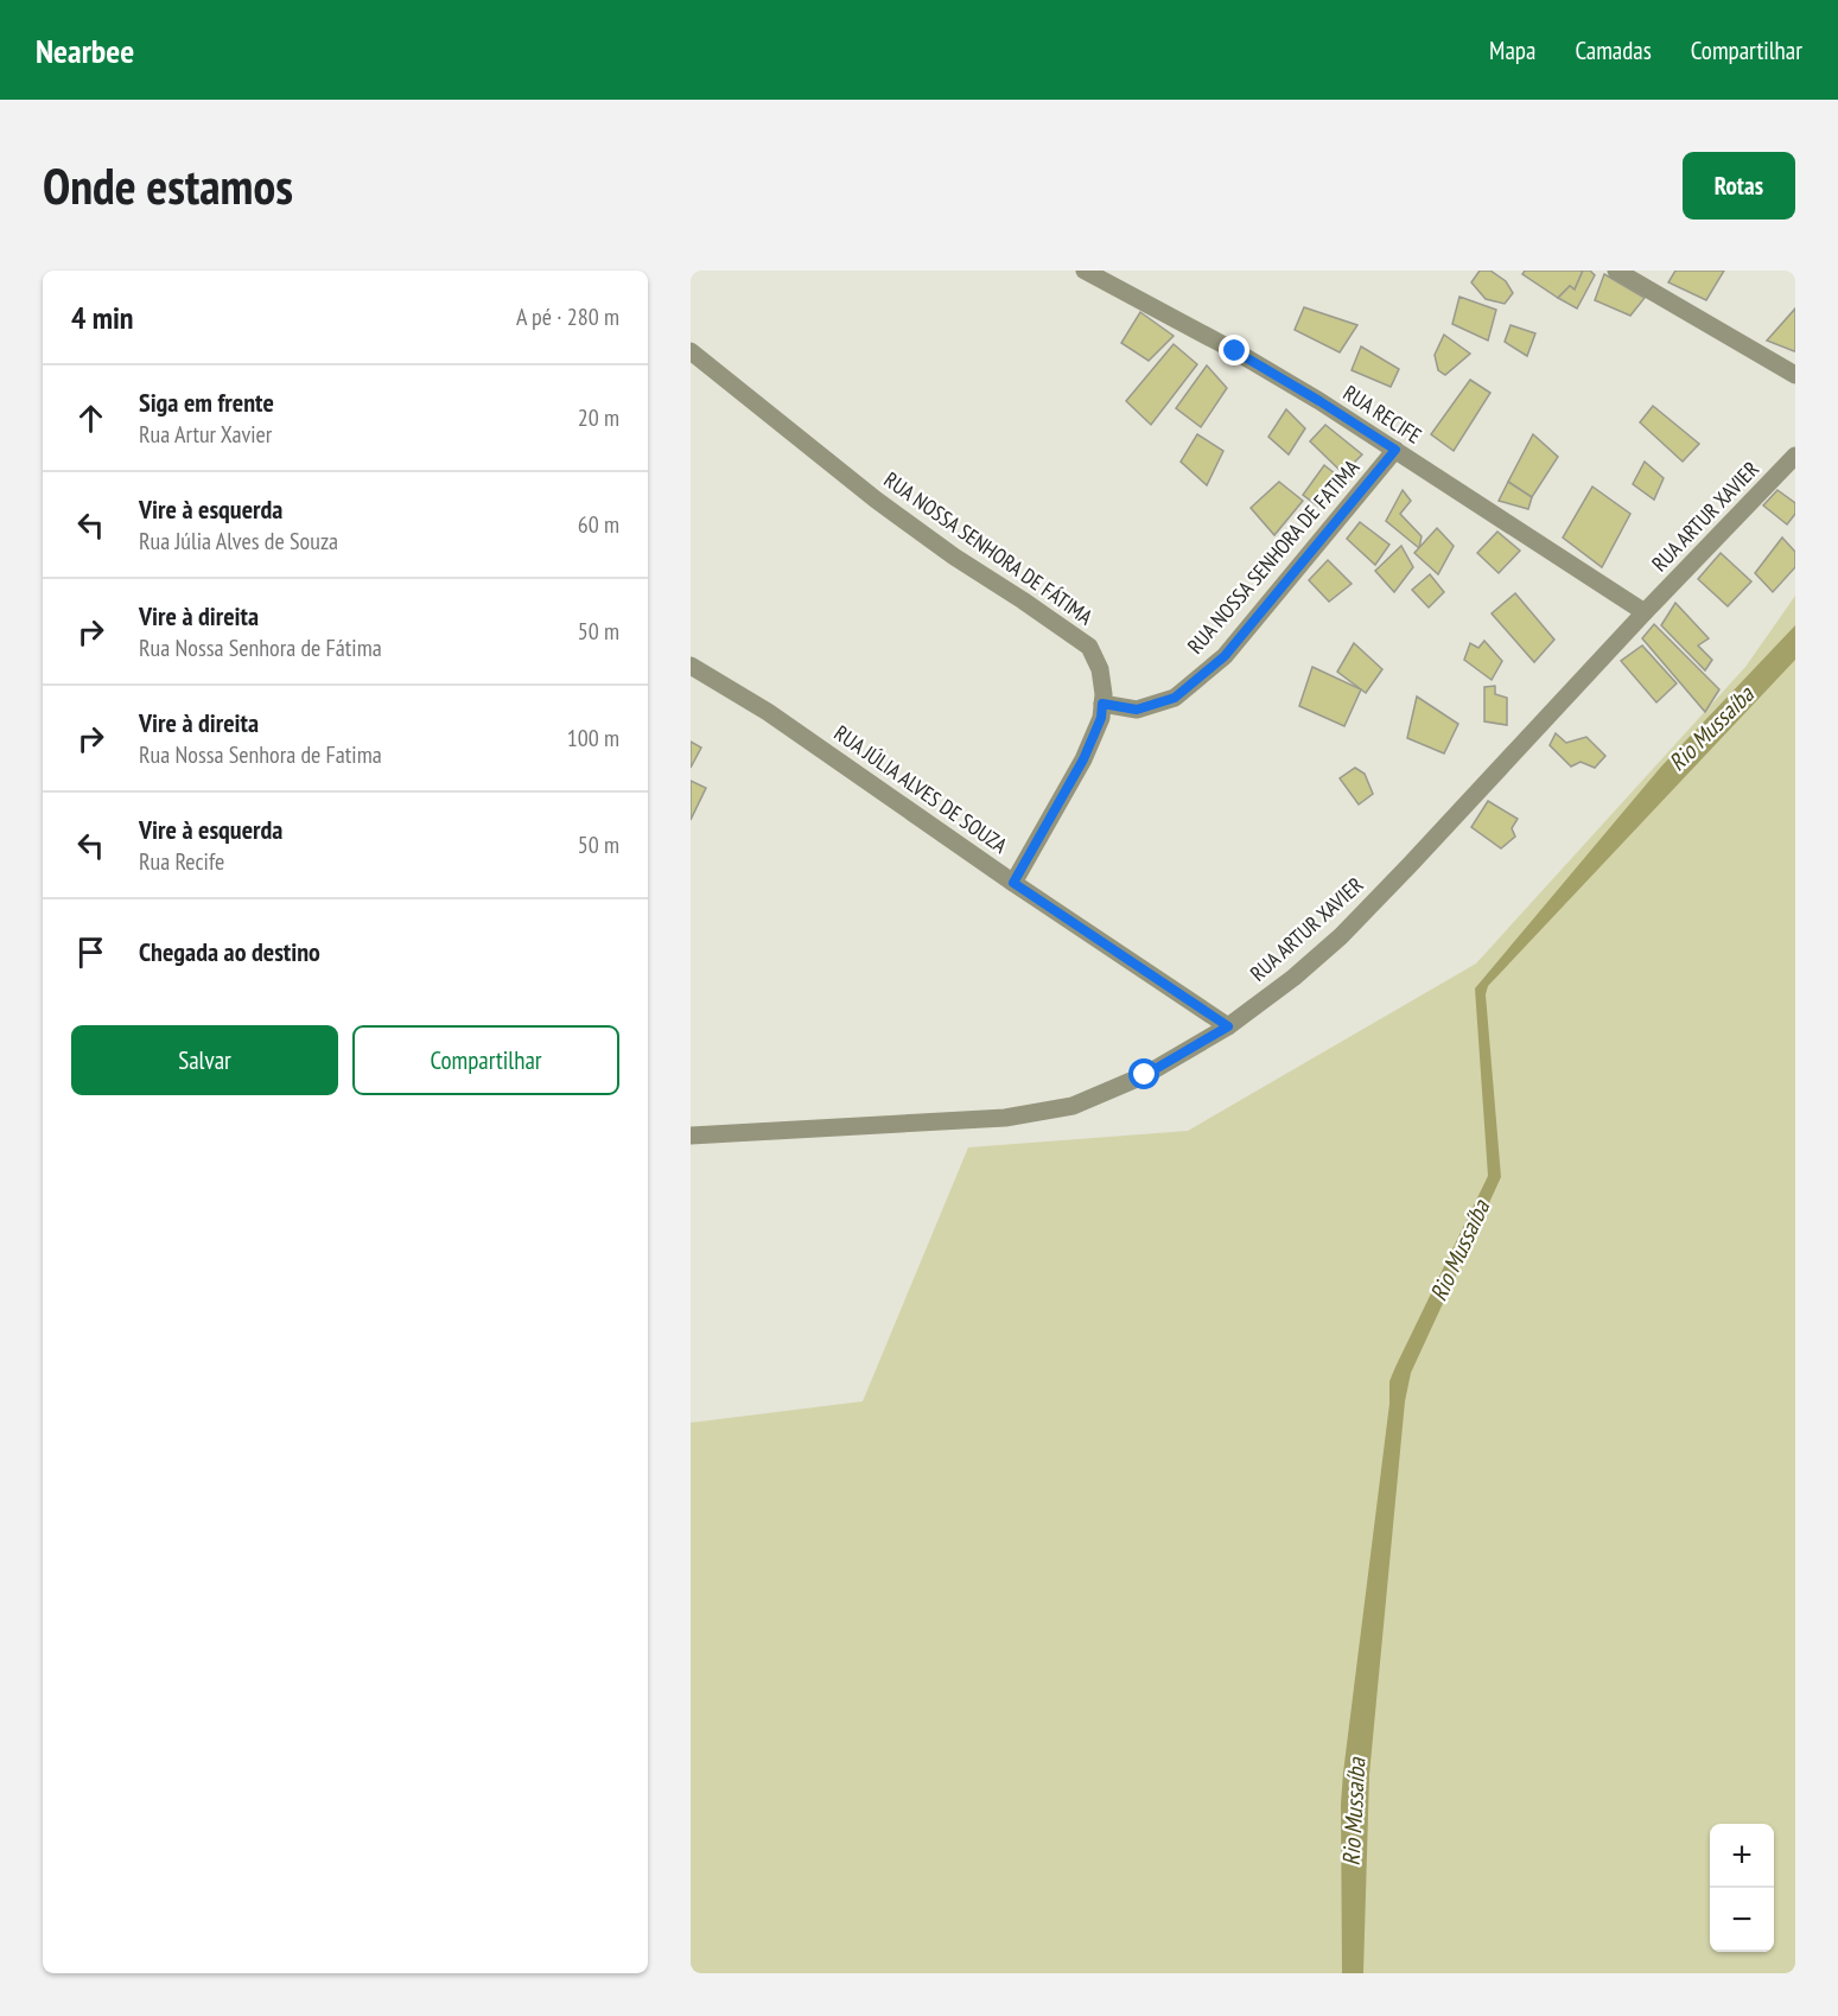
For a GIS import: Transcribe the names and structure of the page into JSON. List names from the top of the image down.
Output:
{
  "streets": {
    "street": [
      "RUA RECIFE",
      "RUA ARTUR XAVIER",
      "RUA NOSSA SENHORA DE FÁTIMA",
      "RUA NOSSA SENHORA DE FATIMA",
      "RUA JÚLIA ALVES DE SOUZA"
    ]
  },
  "crossings": [
    ["RUA RECIFE", "RUA ARTUR XAVIER"],
    ["RUA RECIFE", "RUA NOSSA SENHORA DE FATIMA"],
    ["RUA ARTUR XAVIER", "RUA JÚLIA ALVES DE SOUZA"],
    ["RUA NOSSA SENHORA DE FÁTIMA", "RUA NOSSA SENHORA DE FATIMA"],
    ["RUA NOSSA SENHORA DE FÁTIMA", "RUA JÚLIA ALVES DE SOUZA"]
  ],
  "water": ["Rio Mussaíba"],
  "page": {
    "header": "Nearbee",
    "nav": ["Mapa", "Camadas", "Compartilhar"],
    "buttons": [
      "Rotas",
      ["Salvar", "Compartilhar"]
    ],
    "title": "Onde estamos",
    "heading": ["4 min", "A pé · 280 m"],
    "list": [
      ["Siga em frente", "Rua Artur Xavier", "20 m"],
      ["Vire à esquerda", "Rua Júlia Alves de Souza", "60 m"],
      ["Vire à direita", "Rua Nossa Senhora de Fátima", "50 m"],
      ["Vire à direita", "Rua Nossa Senhora de Fatima", "100 m"],
      ["Vire à esquerda", "Rua Recife", "50 m"],
      "Chegada ao destino"
    ],
    "map_buttons": ["+", "−"]
  }
}
